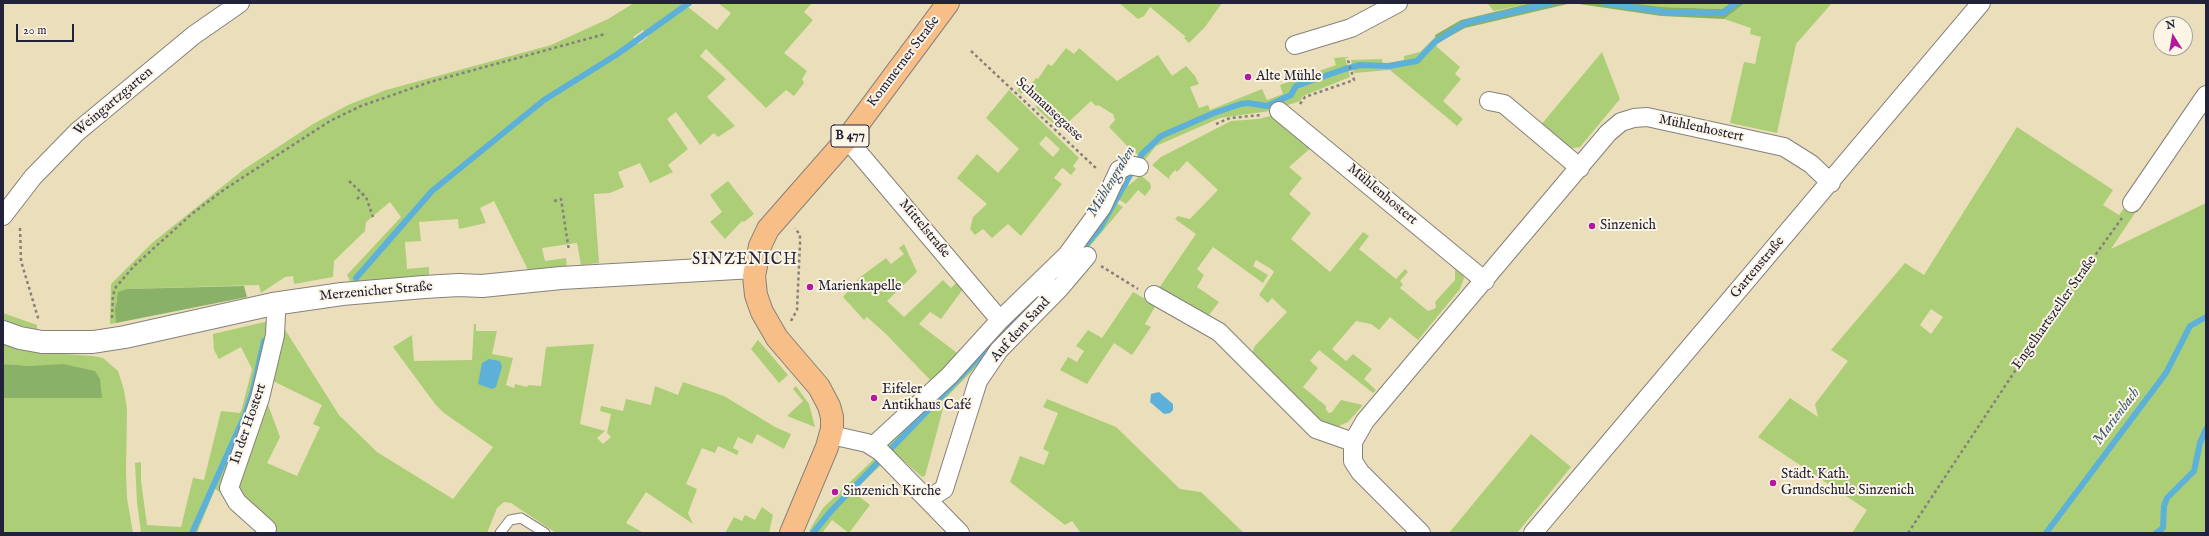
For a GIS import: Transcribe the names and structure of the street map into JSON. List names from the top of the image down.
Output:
{
  "streets": {
    "main road": ["Kommerner Straße", "B 477"],
    "street": [
      "Weingartzgarten",
      "Mühlenhostert",
      "Mittelstraße",
      "Gartenstraße",
      "Merzenicher Straße",
      "Auf dem Sand",
      "In der Hostert"
    ],
    "path": ["Schmausegasse", "Engelhartszeller Straße"]
  },
  "crossings": [
    ["Kommerner Straße", "Mittelstraße"],
    ["Kommerner Straße", "Merzenicher Straße"],
    ["Schmausegasse", "Auf dem Sand"],
    ["Mühlenhostert", "Gartenstraße"],
    ["Mittelstraße", "Auf dem Sand"],
    ["Merzenicher Straße", "In der Hostert"]
  ],
  "districts": ["SINZENICH"],
  "water": ["Mühlengraben", "Marienbach"],
  "places": [
    "Alte Mühle",
    "Sinzenich",
    "Marienkapelle",
    "Eifeler Antikhaus Café",
    "Städt. Kath. Grundschule Sinzenich",
    "Sinzenich Kirche"
  ],
  "scale_bar": "20 m",
  "north": "top"
}
